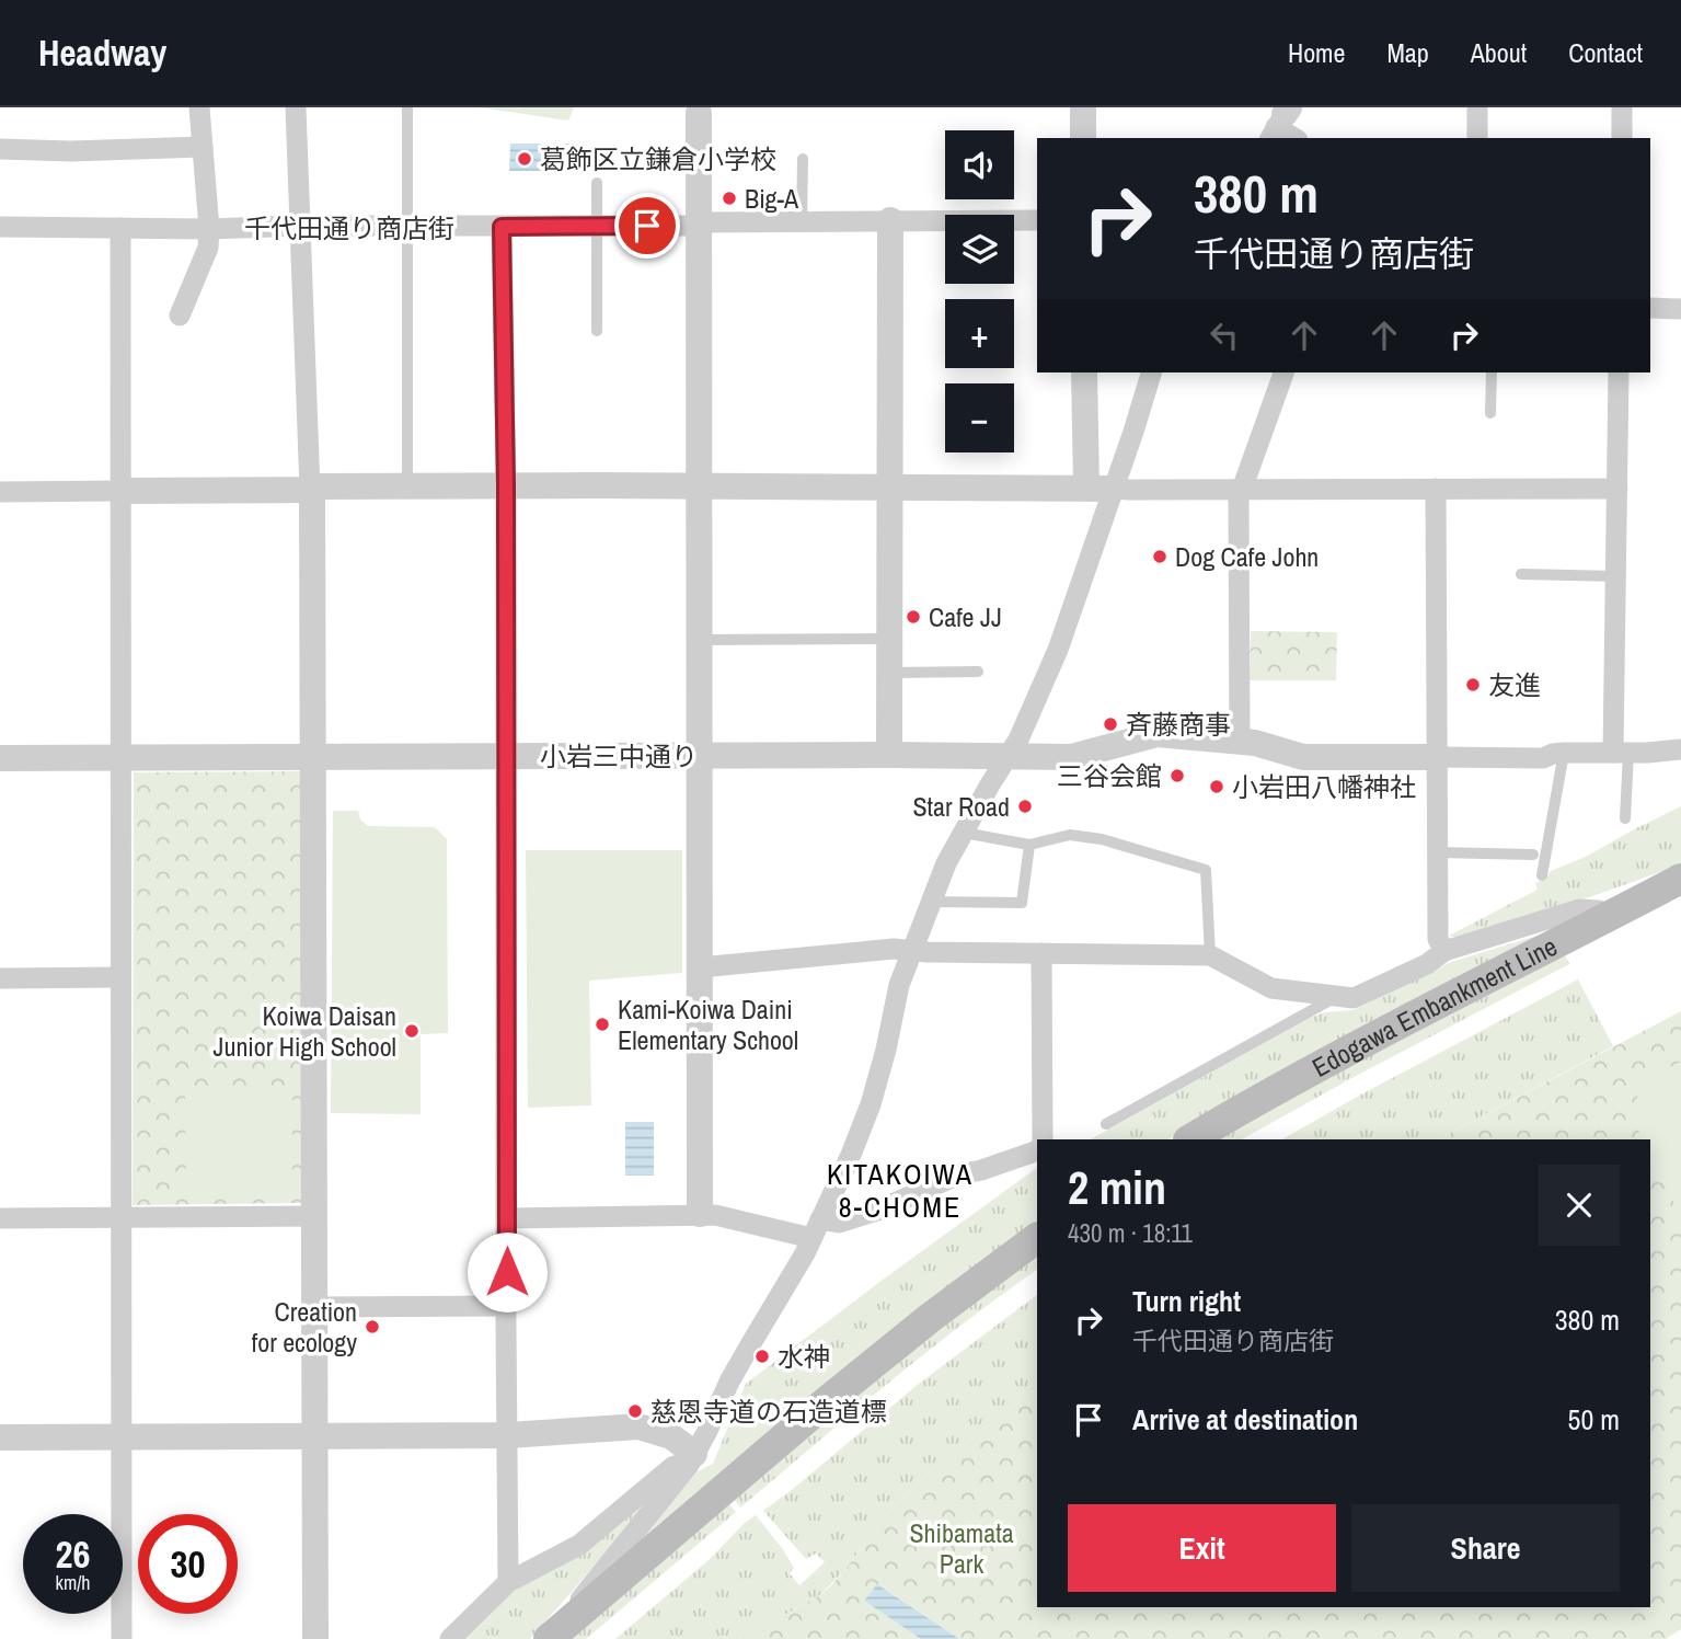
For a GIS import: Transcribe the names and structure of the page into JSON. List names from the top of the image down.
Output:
{
  "streets": {
    "main road": ["Edogawa Embankment Line"],
    "street": ["千代田通り商店街", "小岩三中通り"]
  },
  "districts": ["KITAKOIWA 8-CHOME"],
  "parks": ["Shibamata Park"],
  "places": [
    "葛飾区立鎌倉小学校",
    "Big-A",
    "Dog Cafe John",
    "Cafe JJ",
    "友進",
    "斉藤商事",
    "三谷会館",
    "小岩田八幡神社",
    "Star Road",
    "Kami-Koiwa Daini Elementary School",
    "Koiwa Daisan Junior High School",
    "Creation for ecology",
    "水神",
    "慈恩寺道の石造道標"
  ],
  "page": {
    "header": "Headway",
    "nav": [
      "Home",
      "Map",
      "About",
      "Contact"
    ],
    "map_buttons": ["+", "−"],
    "turn": ["380 m", "千代田通り商店街"],
    "heading": ["2 min", "430 m · 18:11"],
    "list": [
      {
        "name": "Turn right",
        "note": "千代田通り商店街",
        "value": "380 m"
      },
      {
        "name": "Arrive at destination",
        "value": "50 m"
      }
    ],
    "buttons": ["Exit", "Share"],
    "speed": "26 km/h",
    "limit": "30"
  }
}
